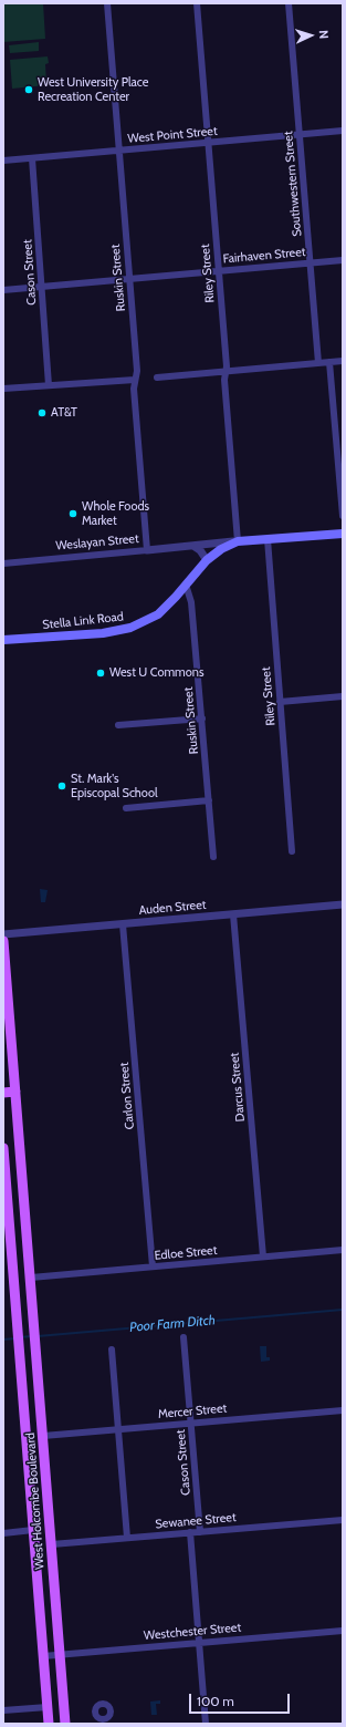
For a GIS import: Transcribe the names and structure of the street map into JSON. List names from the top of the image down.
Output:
{
  "streets": {
    "main road": ["Weslayan Street", "Stella Link Road", "West Holcombe Boulevard"],
    "street": [
      "West Point Street",
      "Southwestern Street",
      "Fairhaven Street",
      "Cason Street",
      "Riley Street",
      "Ruskin Street",
      "Auden Street",
      "Darcus Street",
      "Carlon Street",
      "Edloe Street",
      "Mercer Street",
      "Sewanee Street",
      "Westchester Street"
    ]
  },
  "crossings": [
    ["West Point Street", "Southwestern Street"],
    ["West Point Street", "Cason Street"],
    ["West Point Street", "Riley Street"],
    ["West Point Street", "Ruskin Street"],
    ["Southwestern Street", "Fairhaven Street"],
    ["Fairhaven Street", "Cason Street"],
    ["Fairhaven Street", "Riley Street"],
    ["Fairhaven Street", "Ruskin Street"],
    ["Cason Street", "Mercer Street"],
    ["Cason Street", "Sewanee Street"],
    ["Riley Street", "Weslayan Street"],
    ["Riley Street", "Stella Link Road"],
    ["Ruskin Street", "Weslayan Street"],
    ["Ruskin Street", "Stella Link Road"],
    ["Weslayan Street", "Stella Link Road"],
    ["Auden Street", "Darcus Street"],
    ["Auden Street", "Carlon Street"],
    ["Darcus Street", "Edloe Street"],
    ["Carlon Street", "Edloe Street"],
    ["Edloe Street", "West Holcombe Boulevard"],
    ["Mercer Street", "West Holcombe Boulevard"],
    ["West Holcombe Boulevard", "Sewanee Street"],
    ["West Holcombe Boulevard", "Westchester Street"]
  ],
  "water": ["Poor Farm Ditch"],
  "places": [
    "West University Place Recreation Center",
    "AT&T",
    "Whole Foods Market",
    "West U Commons",
    "St. Mark's Episcopal School"
  ],
  "scale_bar": "100 m",
  "north": "right"
}
